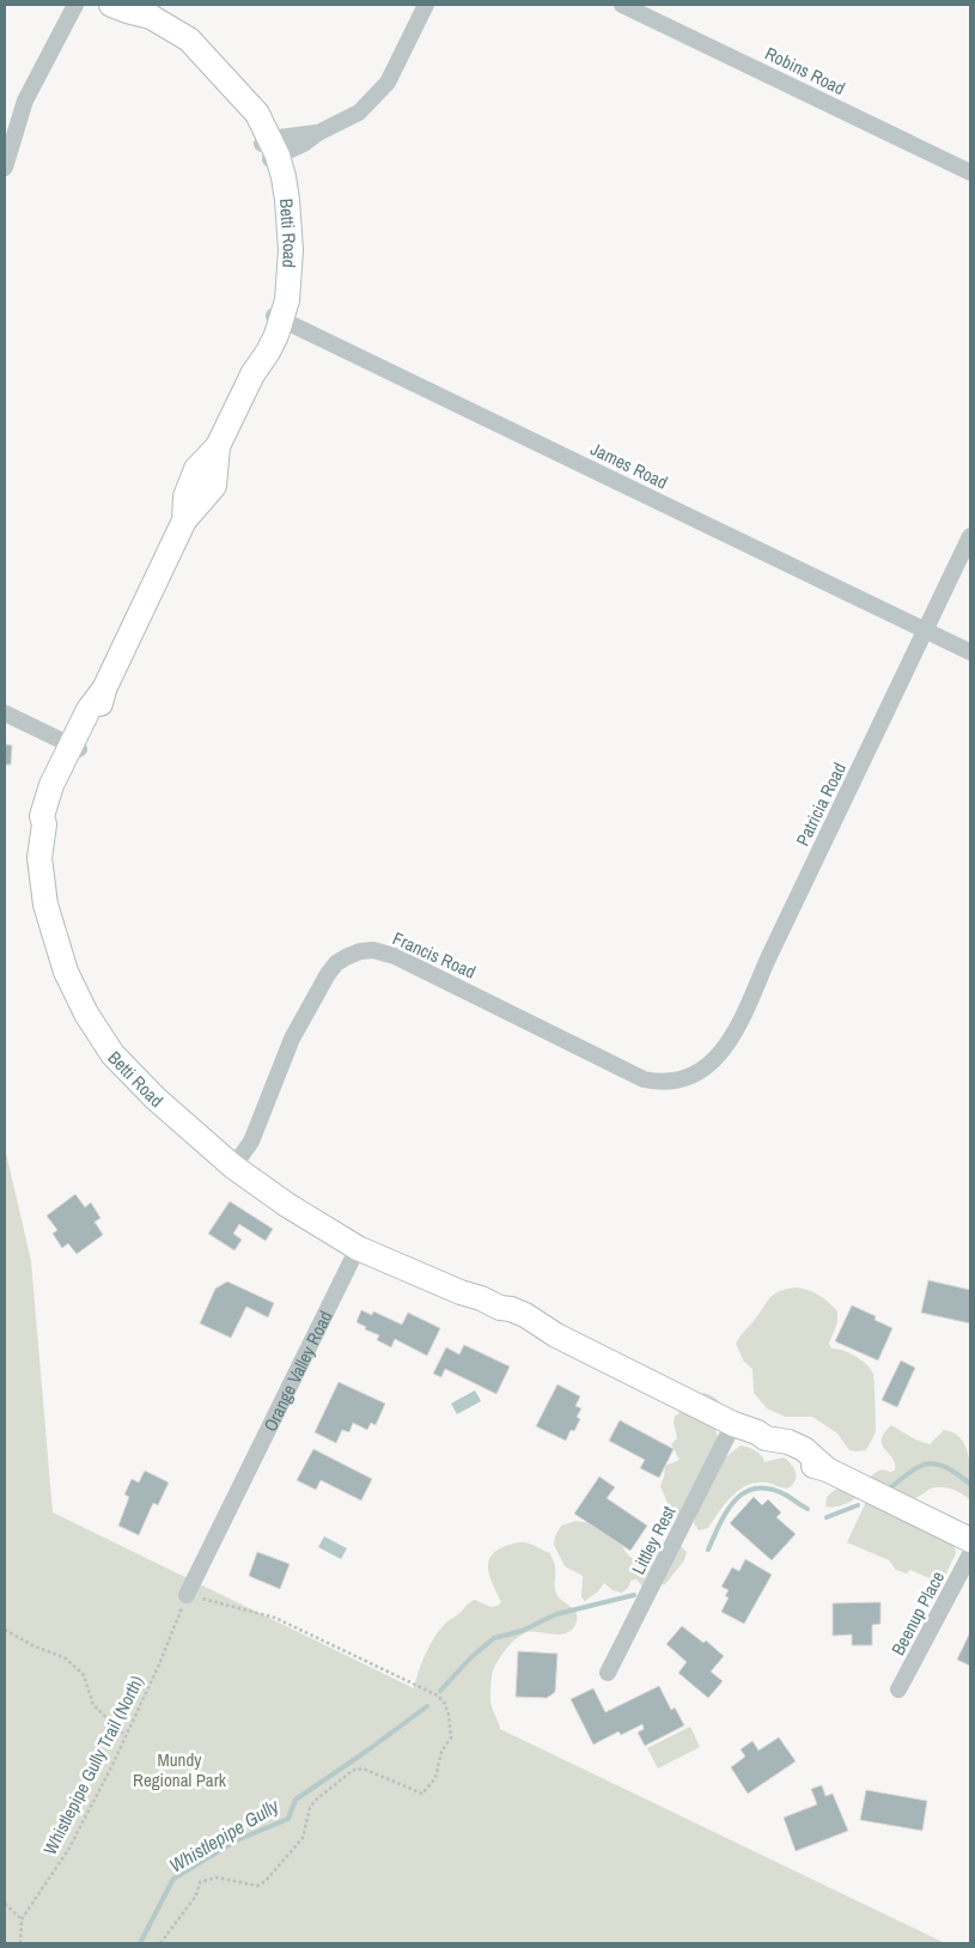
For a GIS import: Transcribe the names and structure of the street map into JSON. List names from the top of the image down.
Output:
{
  "streets": {
    "street": [
      "Robins Road",
      "Betti Road",
      "James Road",
      "Patricia Road",
      "Francis Road",
      "Orange Valley Road",
      "Littley Rest",
      "Beenup Place"
    ],
    "path": ["Whistlepipe Gully Trail (North)"]
  },
  "crossings": [
    ["Betti Road", "James Road"],
    ["Betti Road", "Francis Road"],
    ["Betti Road", "Orange Valley Road"],
    ["James Road", "Patricia Road"],
    ["Patricia Road", "Francis Road"],
    ["Orange Valley Road", "Whistlepipe Gully Trail (North)"]
  ],
  "water": ["Whistlepipe Gully"],
  "parks": ["Mundy Regional Park"]
}
